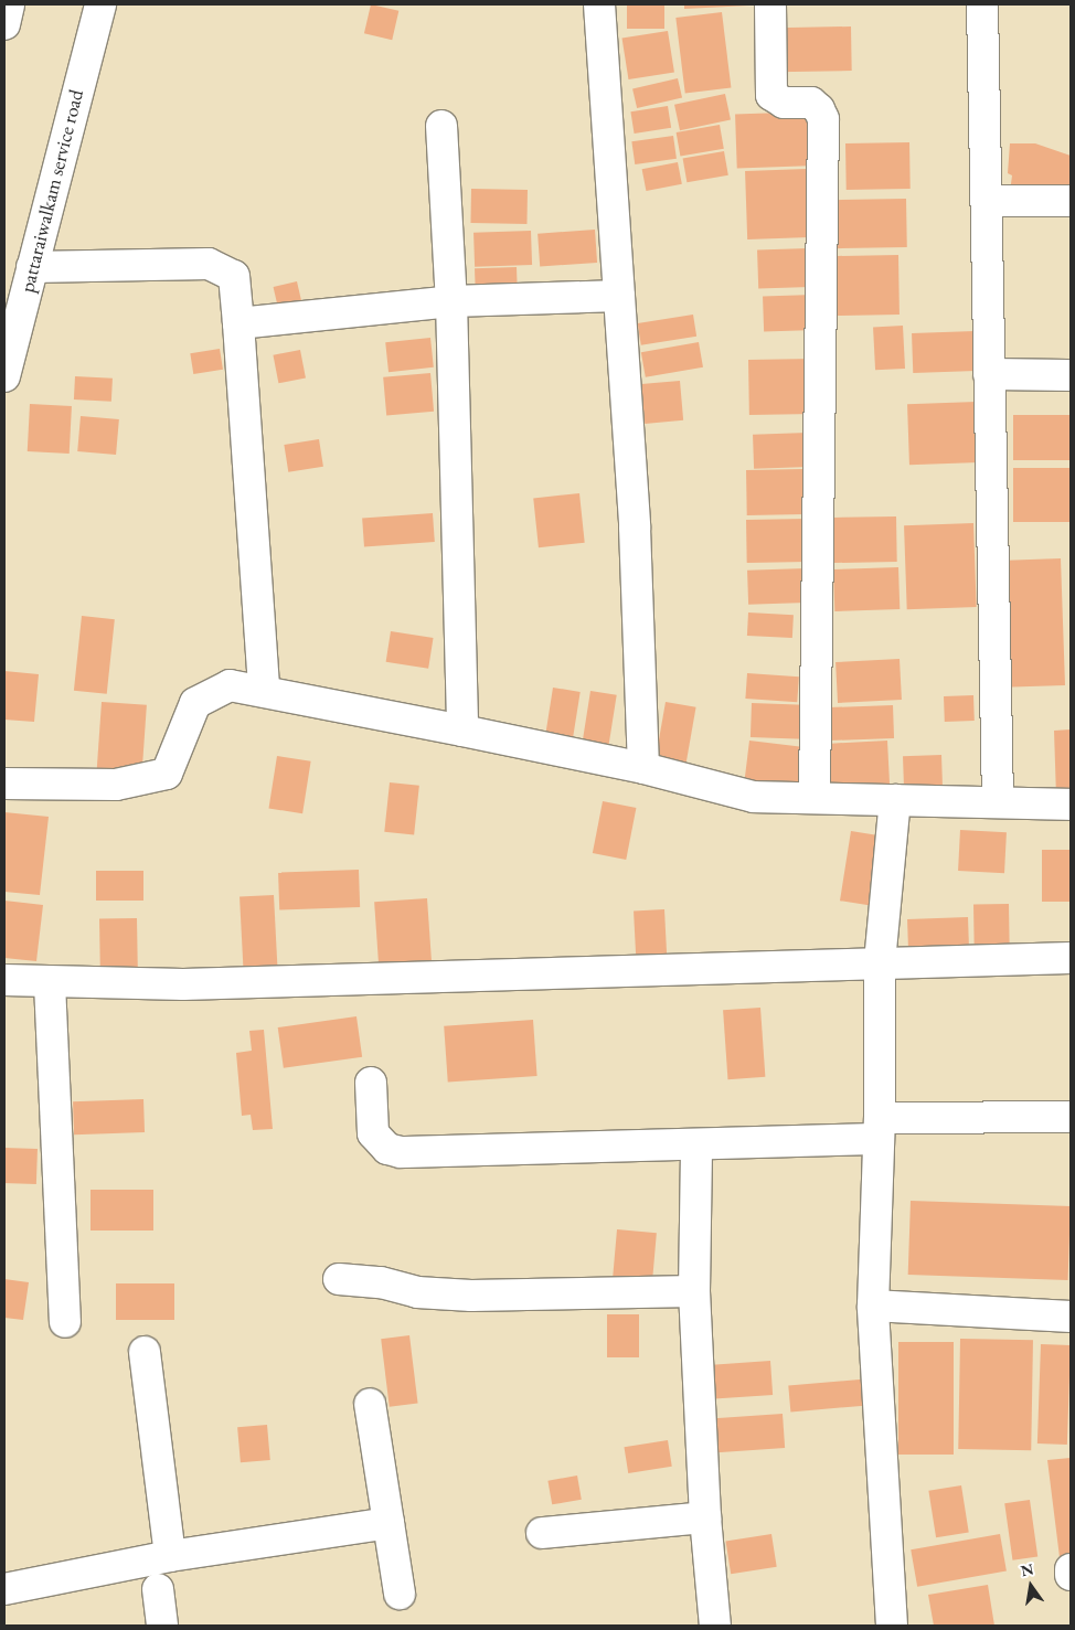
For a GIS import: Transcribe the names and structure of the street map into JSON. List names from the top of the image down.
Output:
{
  "streets": {
    "main road": ["pattaraiwalkam service road"]
  },
  "north": "top"
}
